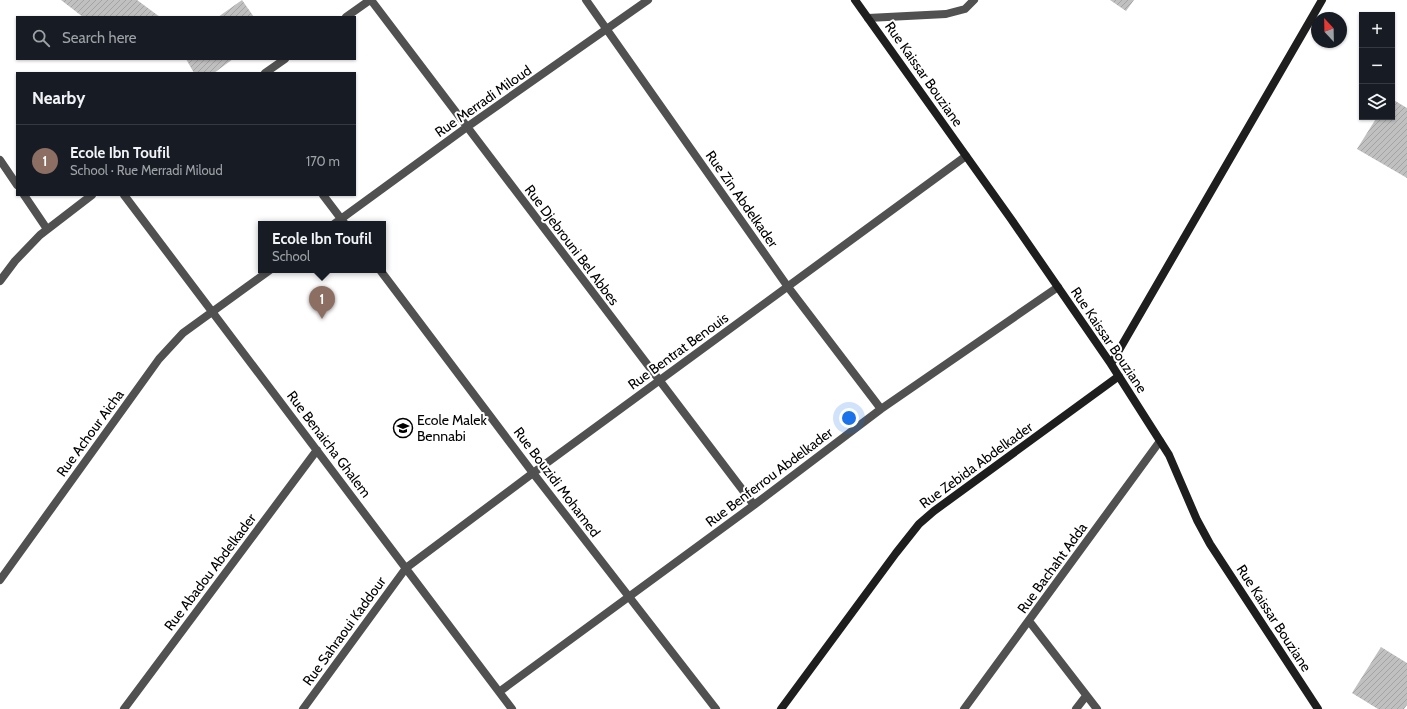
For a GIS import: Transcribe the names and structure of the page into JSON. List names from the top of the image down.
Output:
{
  "streets": {
    "street": [
      "Rue Kaissar Bouziane",
      "Rue Merradi Miloud",
      "Rue Zin Abdelkader",
      "Rue Djebrouni Bel Abbes",
      "Rue Bentrat Benouis",
      "Rue Achour Aicha",
      "Rue Benaicha Ghalem",
      "Rue Zebida Abdelkader",
      "Rue Benferrou Abdelkader",
      "Rue Bouzidi Mohamed",
      "Rue Bachaht Adda",
      "Rue Abadou Abdelkader",
      "Rue Sahraoui Kaddour"
    ]
  },
  "crossings": [
    ["Rue Kaissar Bouziane", "Rue Bentrat Benouis"],
    ["Rue Kaissar Bouziane", "Rue Zebida Abdelkader"],
    ["Rue Kaissar Bouziane", "Rue Benferrou Abdelkader"],
    ["Rue Kaissar Bouziane", "Rue Bachaht Adda"],
    ["Rue Merradi Miloud", "Rue Zin Abdelkader"],
    ["Rue Merradi Miloud", "Rue Djebrouni Bel Abbes"],
    ["Rue Zin Abdelkader", "Rue Bentrat Benouis"],
    ["Rue Zin Abdelkader", "Rue Benferrou Abdelkader"],
    ["Rue Djebrouni Bel Abbes", "Rue Bentrat Benouis"],
    ["Rue Djebrouni Bel Abbes", "Rue Benferrou Abdelkader"],
    ["Rue Bentrat Benouis", "Rue Benaicha Ghalem"],
    ["Rue Bentrat Benouis", "Rue Bouzidi Mohamed"],
    ["Rue Bentrat Benouis", "Rue Sahraoui Kaddour"],
    ["Rue Achour Aicha", "Rue Benaicha Ghalem"],
    ["Rue Benaicha Ghalem", "Rue Benferrou Abdelkader"],
    ["Rue Benaicha Ghalem", "Rue Abadou Abdelkader"],
    ["Rue Benaicha Ghalem", "Rue Sahraoui Kaddour"],
    ["Rue Benferrou Abdelkader", "Rue Bouzidi Mohamed"]
  ],
  "places": {
    "school or university": ["Ecole Malek Bennabi"]
  },
  "north": "top",
  "page": {
    "map_buttons": ["+", "−"],
    "search": "Search here",
    "heading": "Nearby",
    "list": [
      {
        "mark": "1",
        "name": "Ecole Ibn Toufil",
        "note": "School · Rue Merradi Miloud",
        "value": "170 m"
      }
    ],
    "popup": ["Ecole Ibn Toufil", "School"],
    "pins": "1"
  }
}
